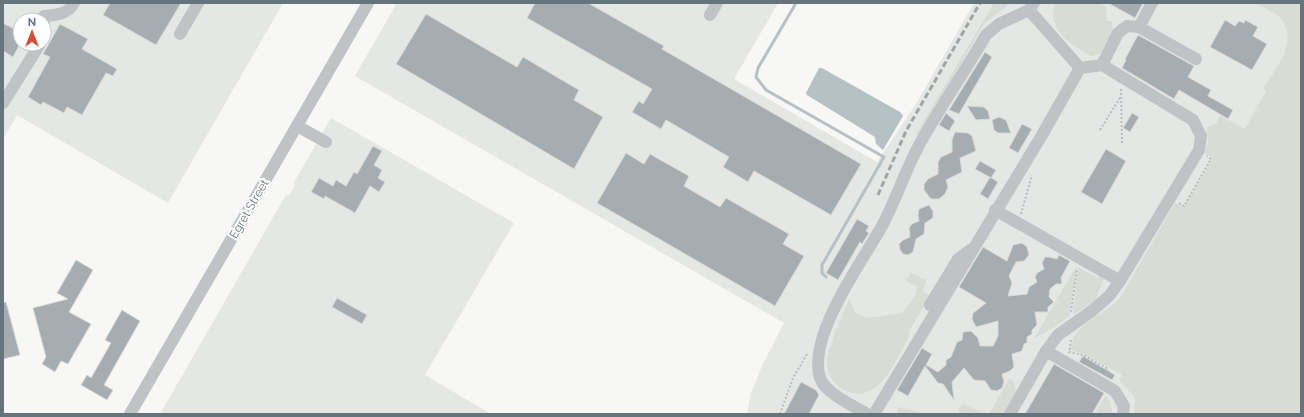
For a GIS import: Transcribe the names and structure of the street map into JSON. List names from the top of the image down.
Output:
{
  "streets": {
    "street": ["Egret Street"]
  },
  "north": "top"
}
